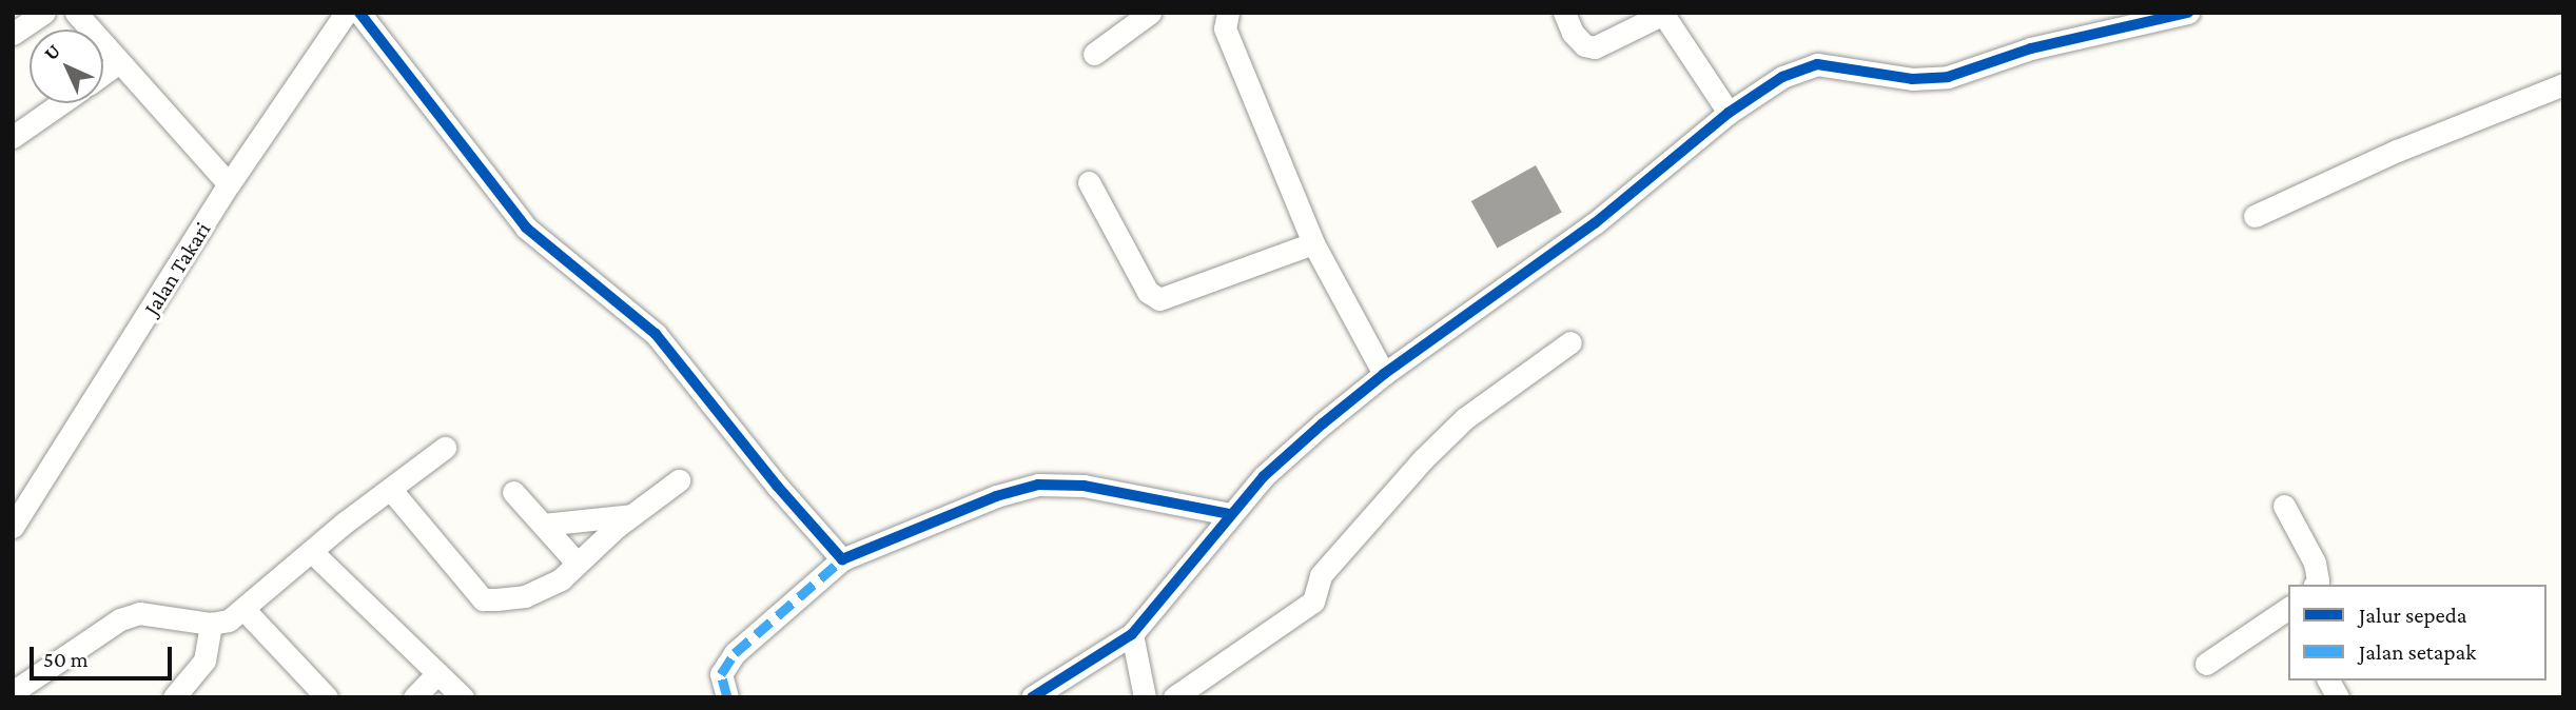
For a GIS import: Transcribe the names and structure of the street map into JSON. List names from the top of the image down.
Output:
{
  "streets": {
    "street": ["Jalan Takari"]
  },
  "legend": ["Jalur sepeda", "Jalan setapak"],
  "scale_bar": "50 m",
  "north": "top left"
}
